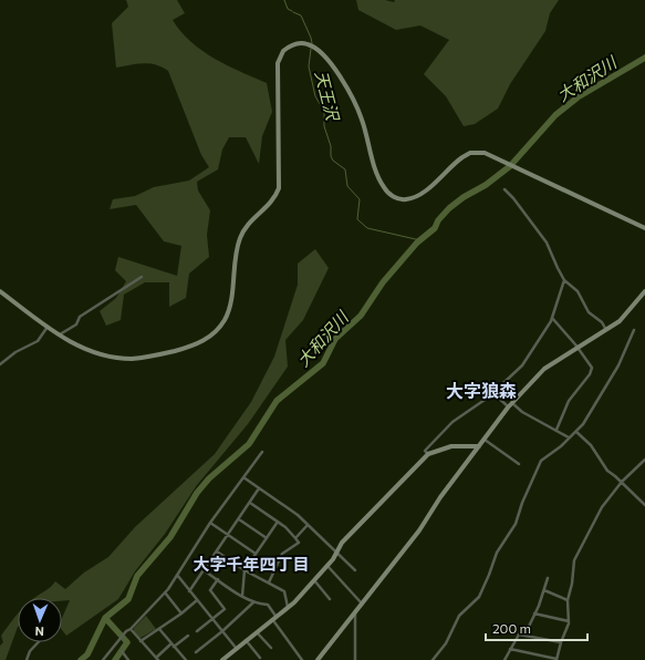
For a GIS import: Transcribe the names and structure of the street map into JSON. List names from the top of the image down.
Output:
{
  "districts": ["大字狼森", "大字千年四丁目"],
  "water": ["大和沢川", "天王沢"],
  "scale_bar": "200 m",
  "north": "bottom"
}
